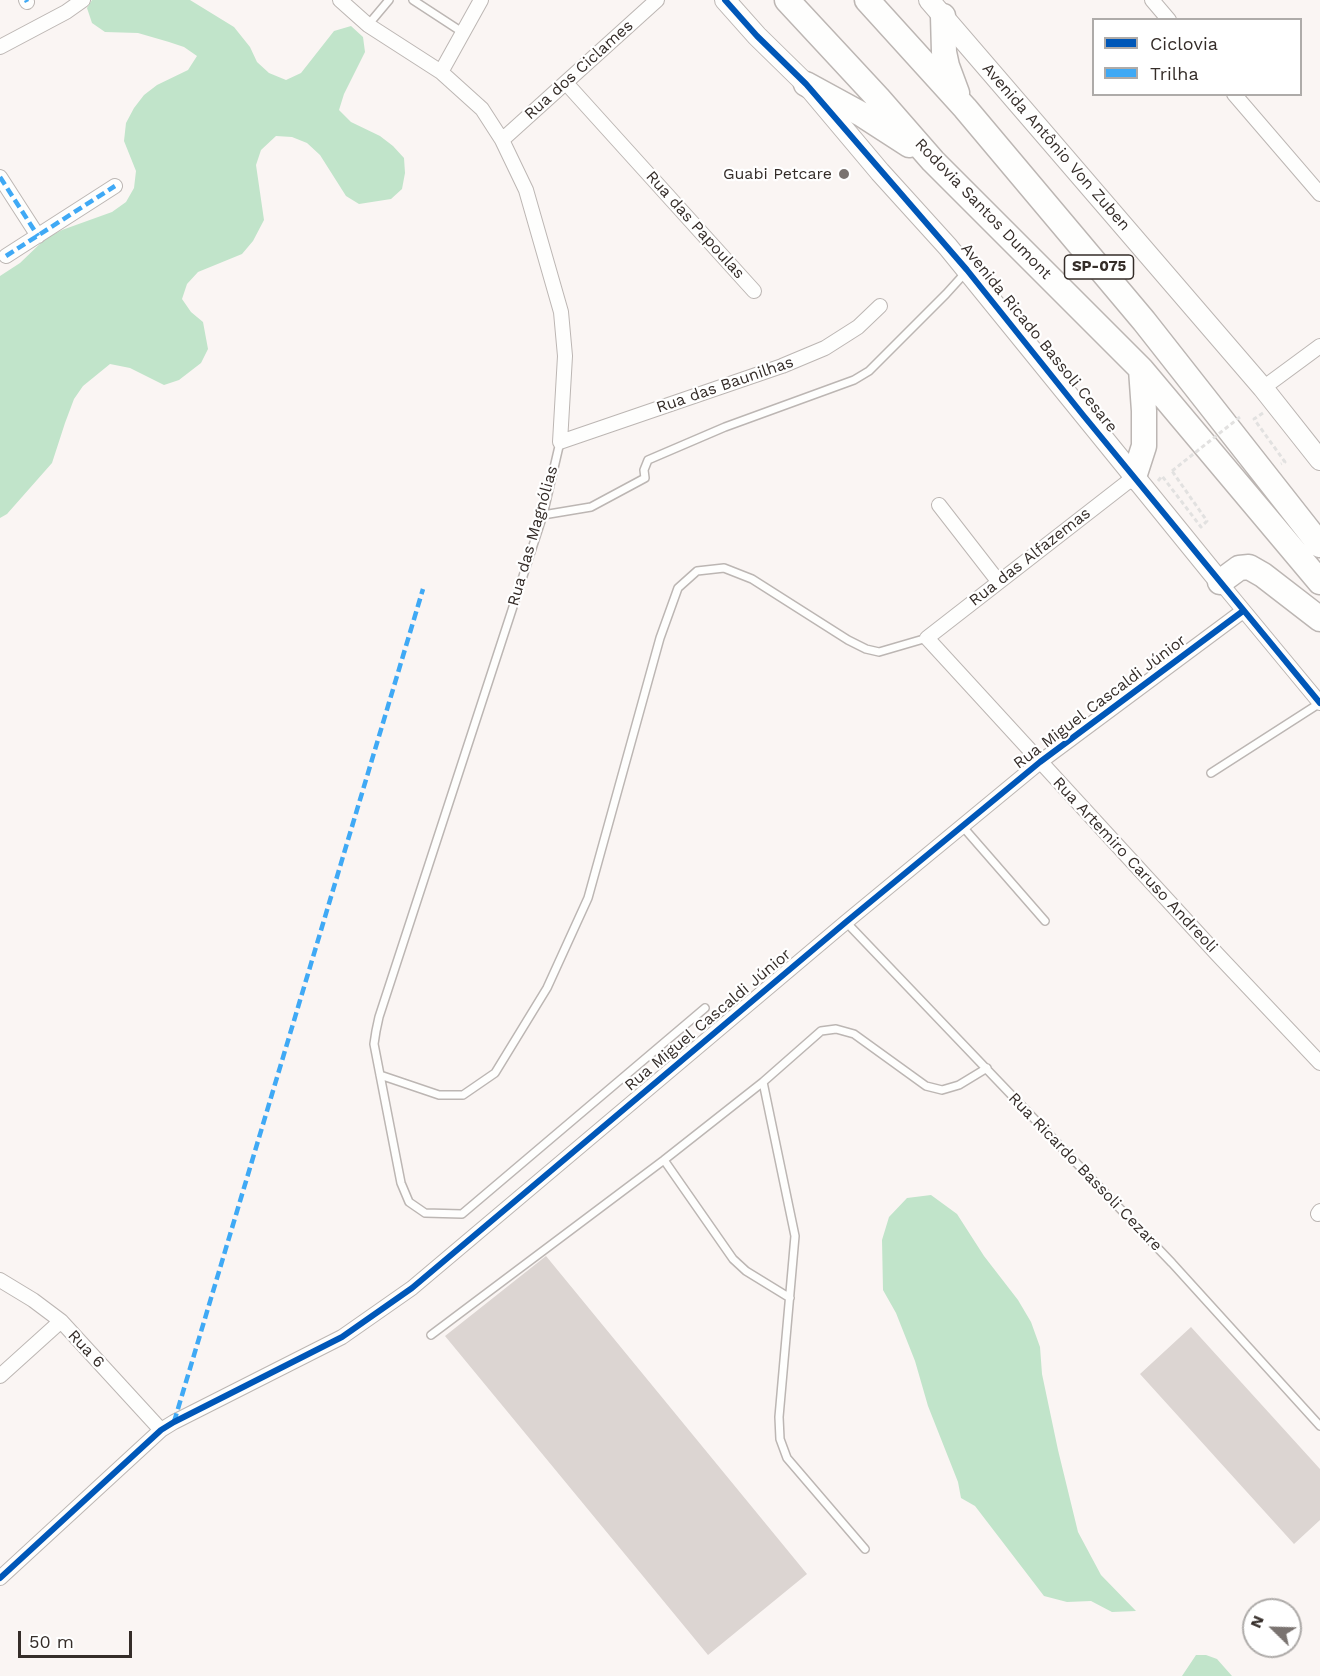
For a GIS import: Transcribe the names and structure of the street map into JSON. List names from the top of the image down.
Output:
{
  "streets": {
    "highway": ["Rodovia Santos Dumont", "SP-075"],
    "street": [
      "Rua dos Ciclames",
      "Avenida Antônio Von Zuben",
      "Rua das Papoulas",
      "Avenida Ricado Bassoli Cesare",
      "Rua das Baunilhas",
      "Rua das Magnólias",
      "Rua das Alfazemas",
      "Rua Miguel Cascaldi Júnior",
      "Rua Artemiro Caruso Andreoli",
      "Rua 6"
    ],
    "lane": ["Rua Ricardo Bassoli Cezare"]
  },
  "crossings": [
    ["Rua dos Ciclames", "Rua das Papoulas"],
    ["Rua dos Ciclames", "Rua das Magnólias"],
    ["Avenida Ricado Bassoli Cesare", "Rua das Alfazemas"],
    ["Avenida Ricado Bassoli Cesare", "Rua Miguel Cascaldi Júnior"],
    ["Rua das Baunilhas", "Rua das Magnólias"],
    ["Rua das Alfazemas", "Rua Artemiro Caruso Andreoli"],
    ["Rua Miguel Cascaldi Júnior", "Rua Artemiro Caruso Andreoli"],
    ["Rua Miguel Cascaldi Júnior", "Rua Ricardo Bassoli Cezare"],
    ["Rua Miguel Cascaldi Júnior", "Rua 6"]
  ],
  "places": ["Guabi Petcare"],
  "legend": ["Ciclovia", "Trilha"],
  "scale_bar": "50 m",
  "north": "top left"
}
